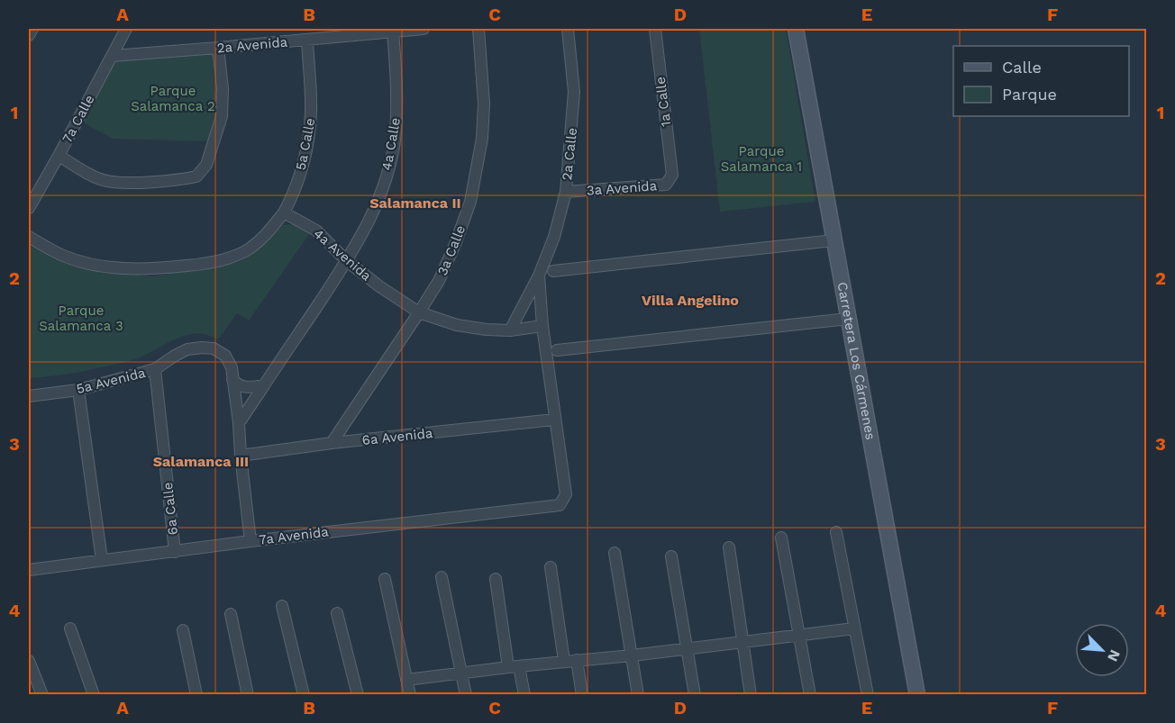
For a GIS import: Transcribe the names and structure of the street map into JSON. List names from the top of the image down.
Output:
{
  "streets": {
    "main road": ["Carretera Los Cármenes"],
    "street": [
      "2a Avenida",
      "1a Calle",
      "7a Calle",
      "5a Calle",
      "4a Calle",
      "2a Calle",
      "3a Avenida",
      "3a Calle",
      "4a Avenida",
      "5a Avenida",
      "6a Avenida",
      "6a Calle",
      "7a Avenida"
    ]
  },
  "crossings": [
    ["2a Avenida", "7a Calle"],
    ["2a Avenida", "5a Calle"],
    ["2a Avenida", "4a Calle"],
    ["1a Calle", "3a Avenida"],
    ["5a Calle", "4a Avenida"],
    ["4a Calle", "4a Avenida"],
    ["4a Calle", "5a Avenida"],
    ["2a Calle", "3a Avenida"],
    ["2a Calle", "4a Avenida"],
    ["2a Calle", "6a Avenida"],
    ["2a Calle", "7a Avenida"],
    ["3a Calle", "4a Avenida"],
    ["3a Calle", "6a Avenida"],
    ["5a Avenida", "6a Calle"],
    ["6a Calle", "7a Avenida"]
  ],
  "districts": ["Salamanca II", "Villa Angelino", "Salamanca III"],
  "parks": ["Parque Salamanca 2", "Parque Salamanca 1", "Parque Salamanca 3"],
  "legend": ["Calle", "Parque"],
  "north": "bottom right",
  "grid": {
    "columns": [
      "A",
      "B",
      "C",
      "D",
      "E",
      "F"
    ],
    "rows": [
      "1",
      "2",
      "3",
      "4"
    ]
  }
}
